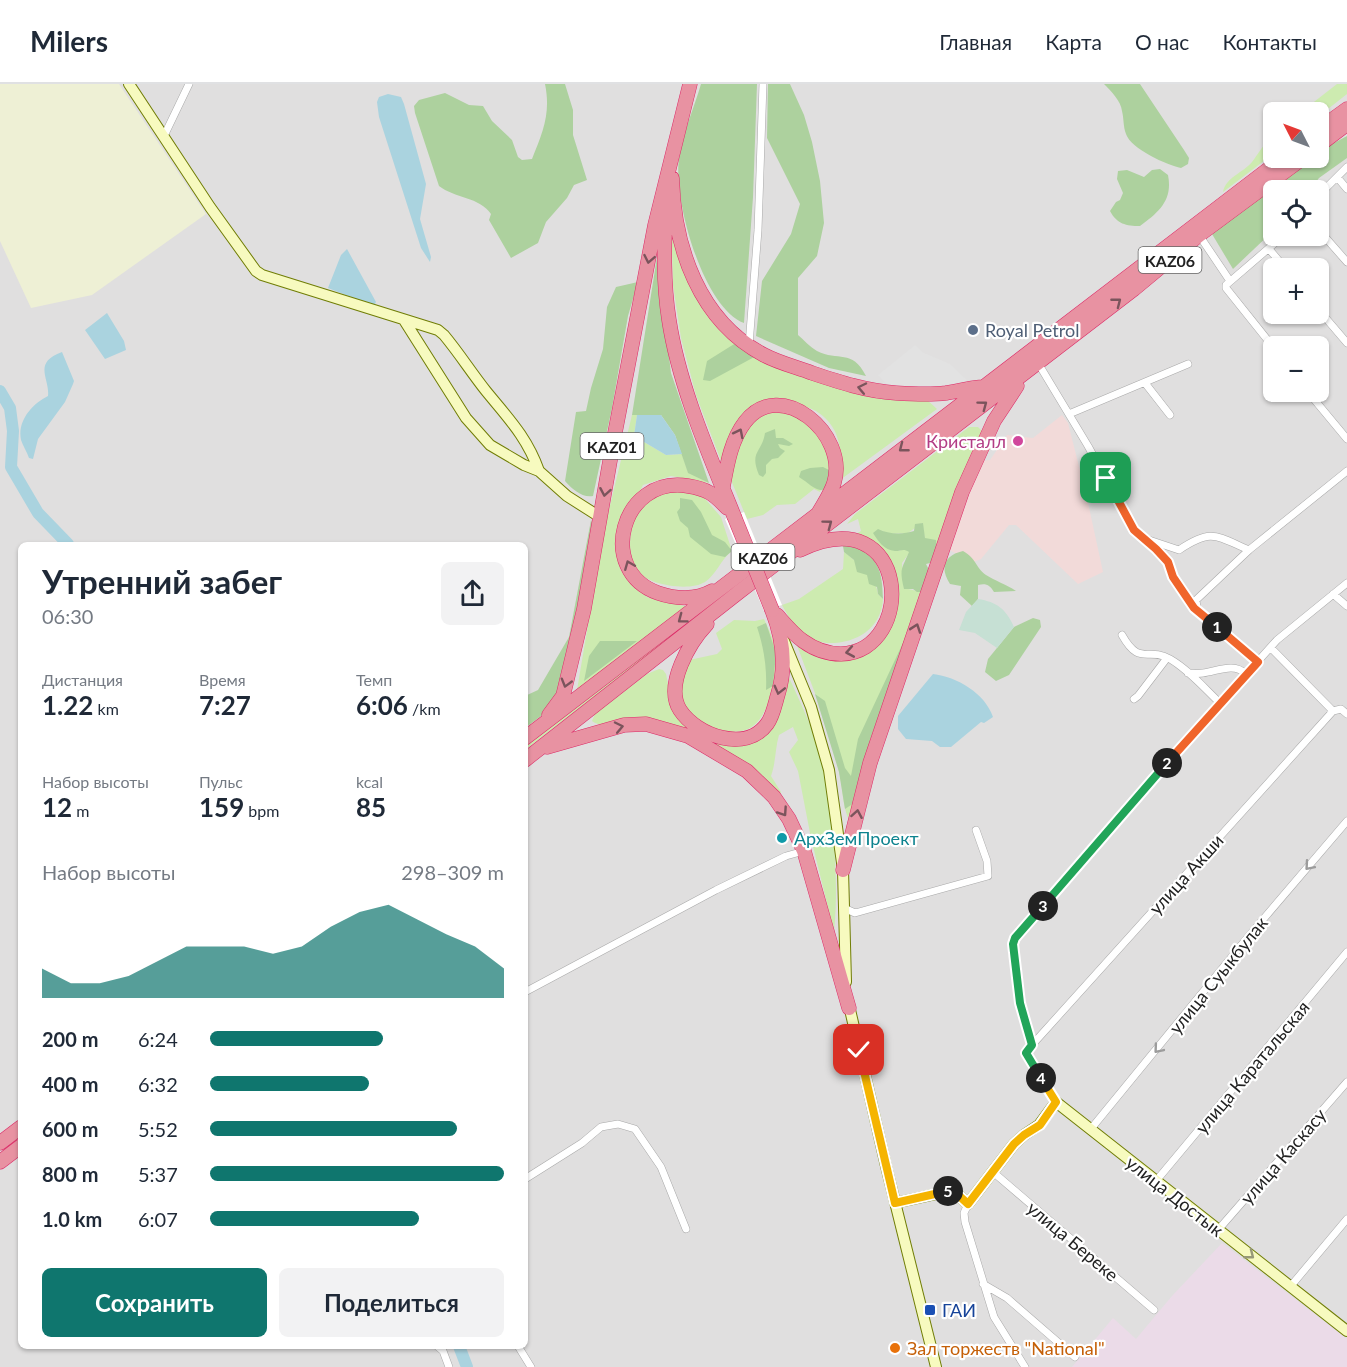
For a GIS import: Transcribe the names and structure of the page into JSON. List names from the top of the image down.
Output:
{
  "streets": {
    "highway": ["KАZ06", "KАZ01"],
    "street": [
      "улица Акши",
      "улица Суыкбулак",
      "улица Каратальская",
      "улица Каскасу",
      "улица Достык",
      "улица Береке"
    ]
  },
  "crossings": [
    ["KАZ06", "KАZ01"],
    ["улица Акши", "улица Достык"],
    ["улица Суыкбулак", "улица Достык"],
    ["улица Каратальская", "улица Достык"],
    ["улица Каскасу", "улица Достык"]
  ],
  "one_way": ["улица Суыкбулак"],
  "places": {
    "other": [
      "Royal Petrol",
      "Кристалл",
      "АрхЗемПроект",
      "Зал торжеств \"National\""
    ],
    "transit": ["ГАИ"]
  },
  "north": "top left",
  "page": {
    "header": "Milers",
    "nav": [
      "Главная",
      "Карта",
      "О нас",
      "Контакты"
    ],
    "map_buttons": ["+", "−"],
    "heading": ["Утренний забег", "06:30"],
    "pins": [
      "1",
      "2",
      "3",
      "4",
      "5"
    ],
    "stats": [
      ["Дистанция", "1.22 km"],
      ["Время", "7:27"],
      ["Темп", "6:06 /km"],
      ["Набор высоты", "12 m"],
      ["Пульс", "159 bpm"],
      ["kcal", "85"]
    ],
    "chart": ["Набор высоты", "298–309 m"],
    "list": [
      {
        "name": "200 m",
        "note": "6:24"
      },
      {
        "name": "400 m",
        "note": "6:32"
      },
      {
        "name": "600 m",
        "note": "5:52"
      },
      {
        "name": "800 m",
        "note": "5:37"
      },
      {
        "name": "1.0 km",
        "note": "6:07"
      }
    ],
    "buttons": ["Сохранить", "Поделиться"]
  }
}
